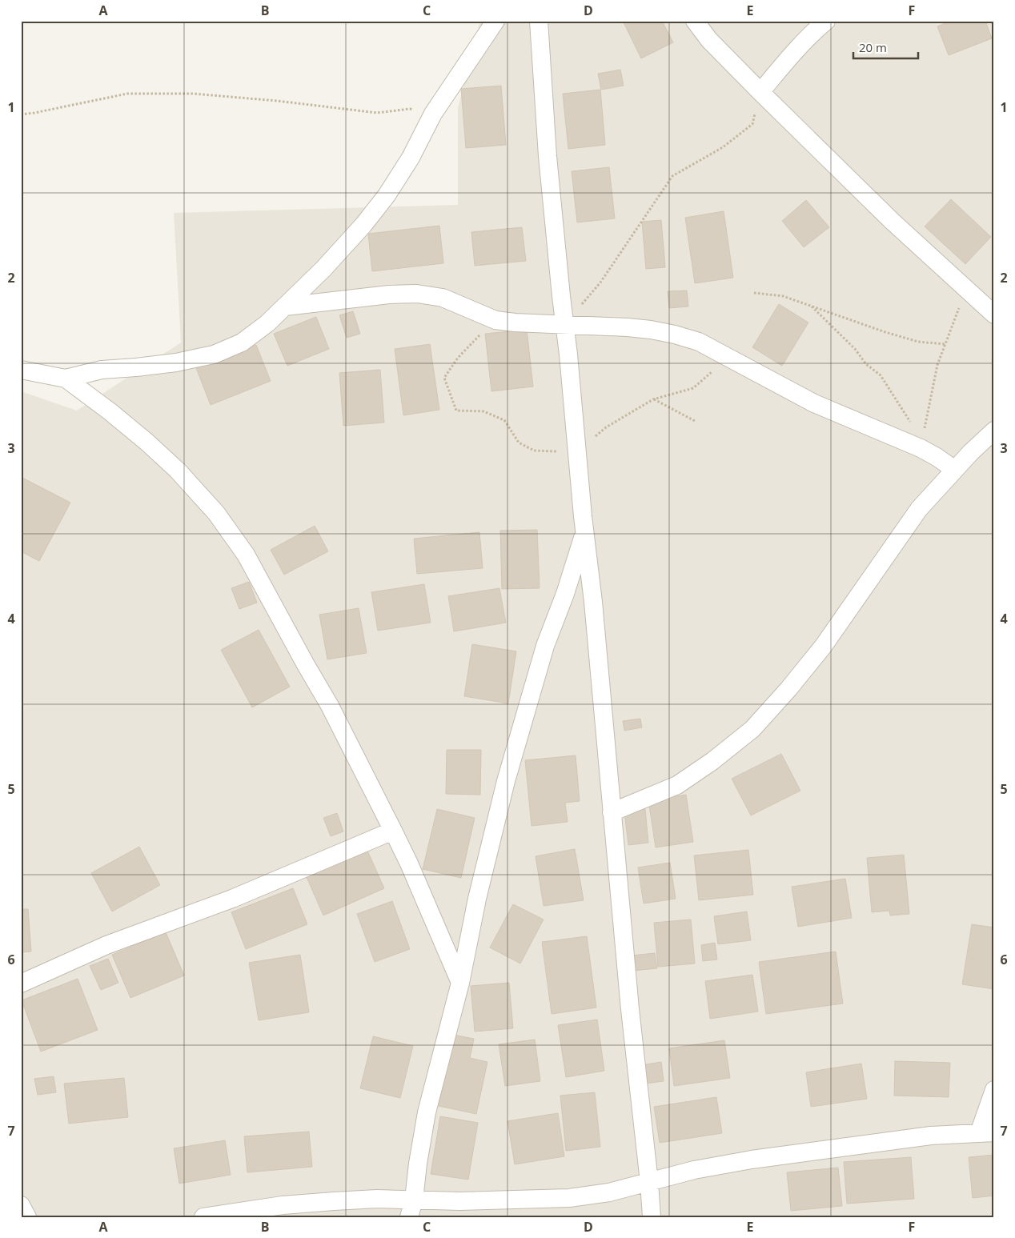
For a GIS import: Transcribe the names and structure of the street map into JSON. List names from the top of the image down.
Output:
{
  "scale_bar": "20 m",
  "grid": {
    "columns": [
      "A",
      "B",
      "C",
      "D",
      "E",
      "F"
    ],
    "rows": [
      "1",
      "2",
      "3",
      "4",
      "5",
      "6",
      "7"
    ]
  }
}
